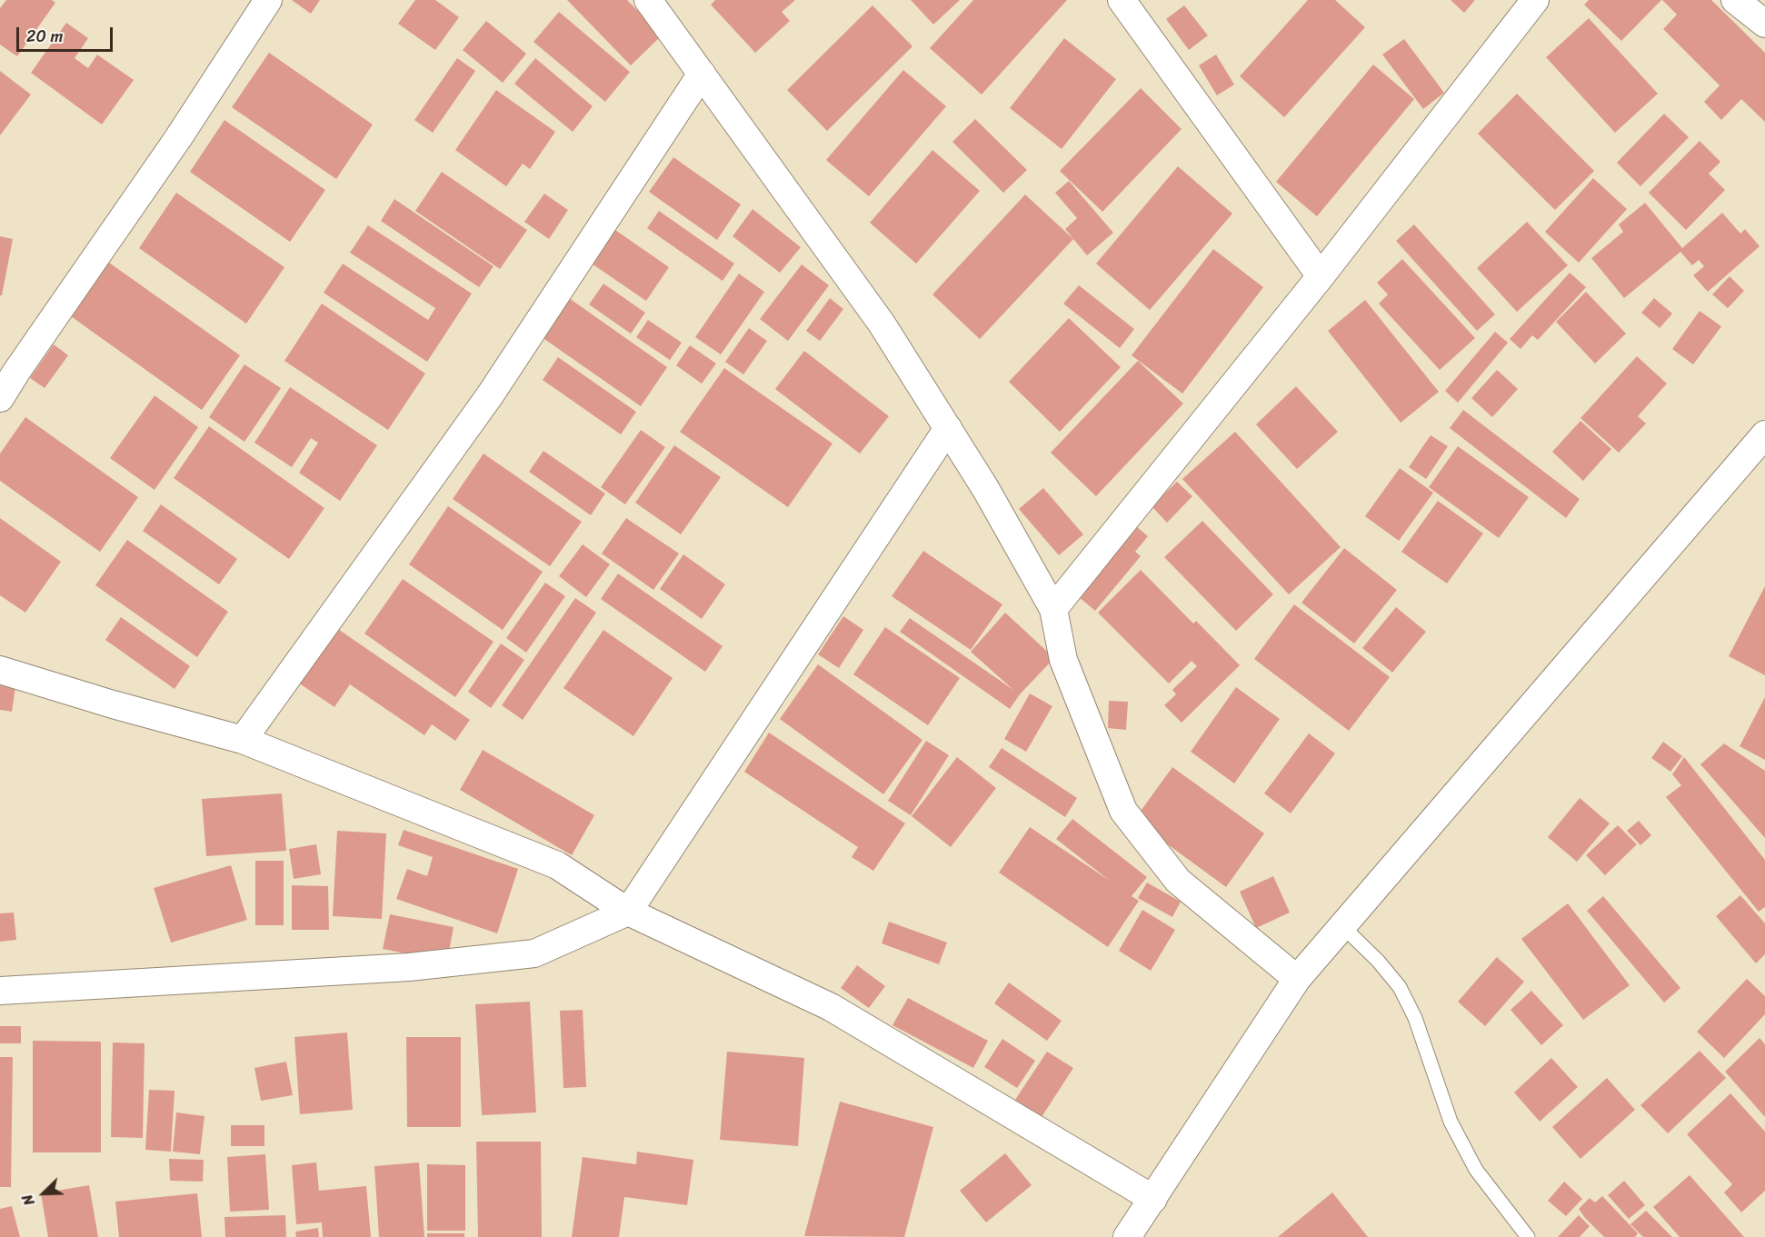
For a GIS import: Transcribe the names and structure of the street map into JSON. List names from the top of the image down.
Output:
{
  "scale_bar": "20 m",
  "north": "bottom left"
}
